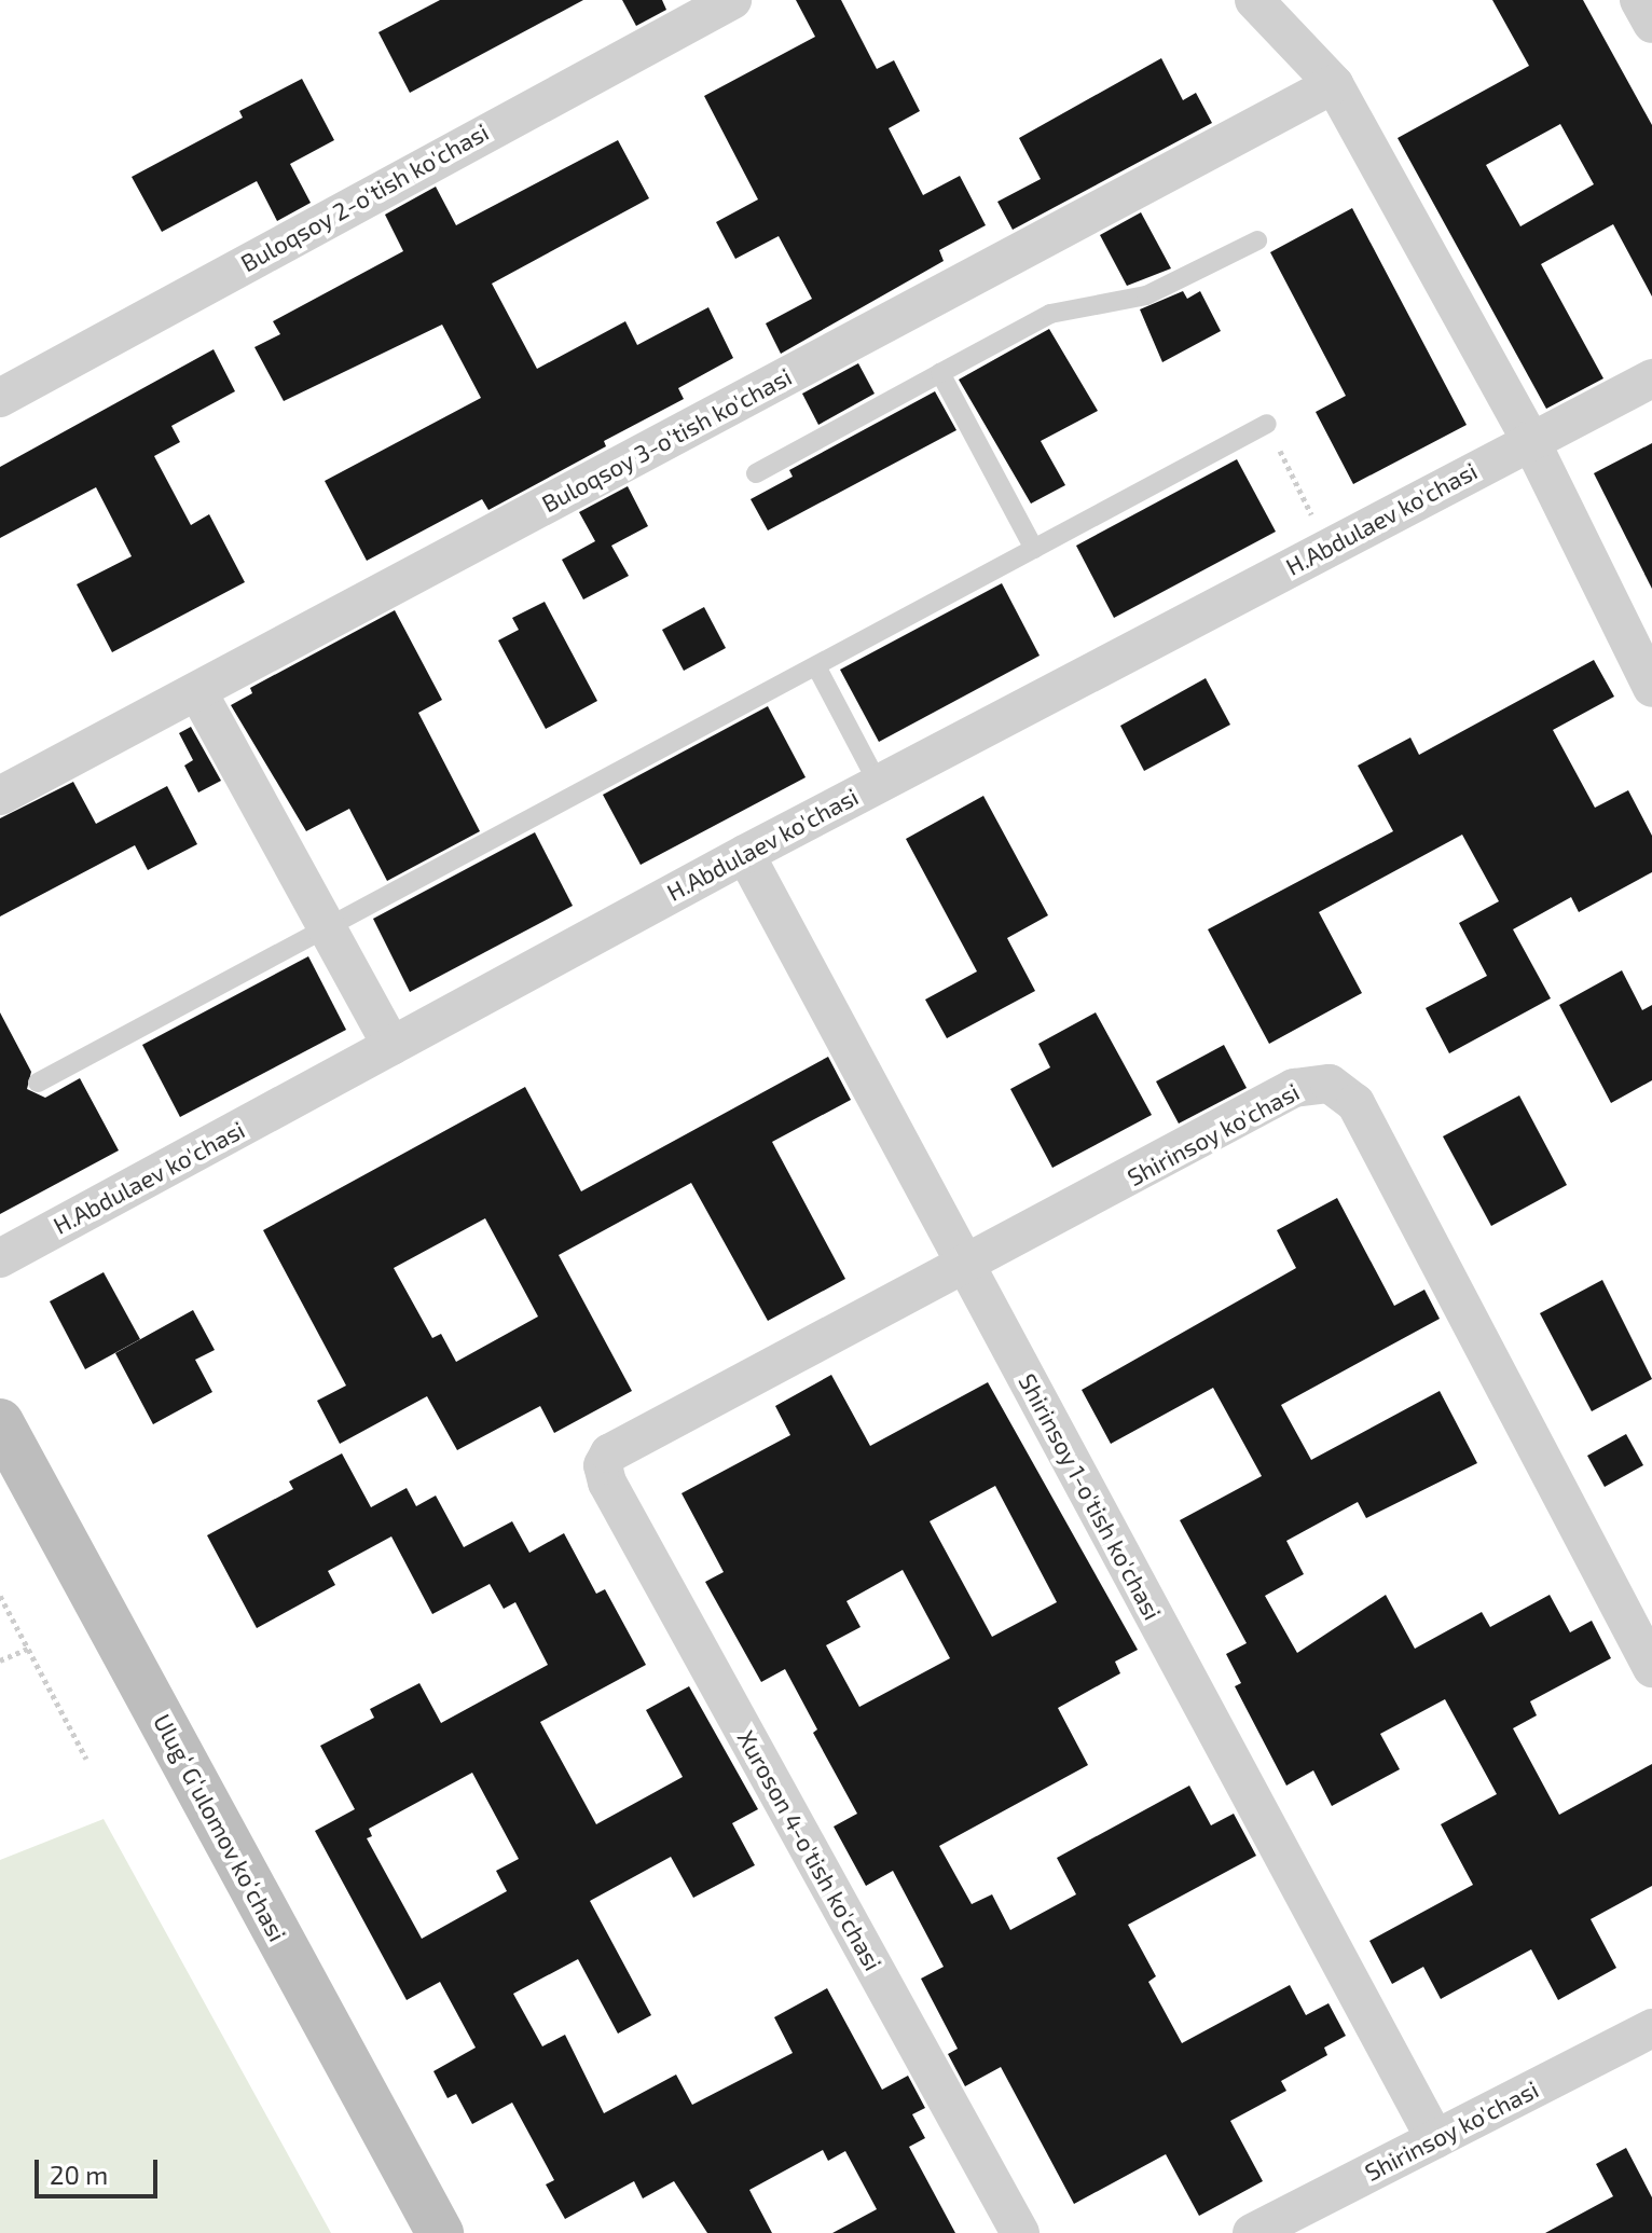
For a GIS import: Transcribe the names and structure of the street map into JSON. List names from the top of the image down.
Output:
{
  "streets": {
    "main road": ["Ulugʻ Gʻulomov koʻchasi"],
    "street": [
      "Buloqsoy 2-o'tish ko'chasi",
      "Buloqsoy 3-o'tish ko'chasi",
      "H.Abdulaev ko'chasi",
      "Shirinsoy ko'chasi",
      "Shirinsoy 1-o'tish ko'chasi",
      "Xuroson 4-o'tish ko'chasi"
    ]
  },
  "crossings": [
    ["H.Abdulaev ko'chasi", "Shirinsoy 1-o'tish ko'chasi"],
    ["Shirinsoy ko'chasi", "Shirinsoy 1-o'tish ko'chasi"],
    ["Shirinsoy ko'chasi", "Xuroson 4-o'tish ko'chasi"]
  ],
  "scale_bar": "20 m"
}
